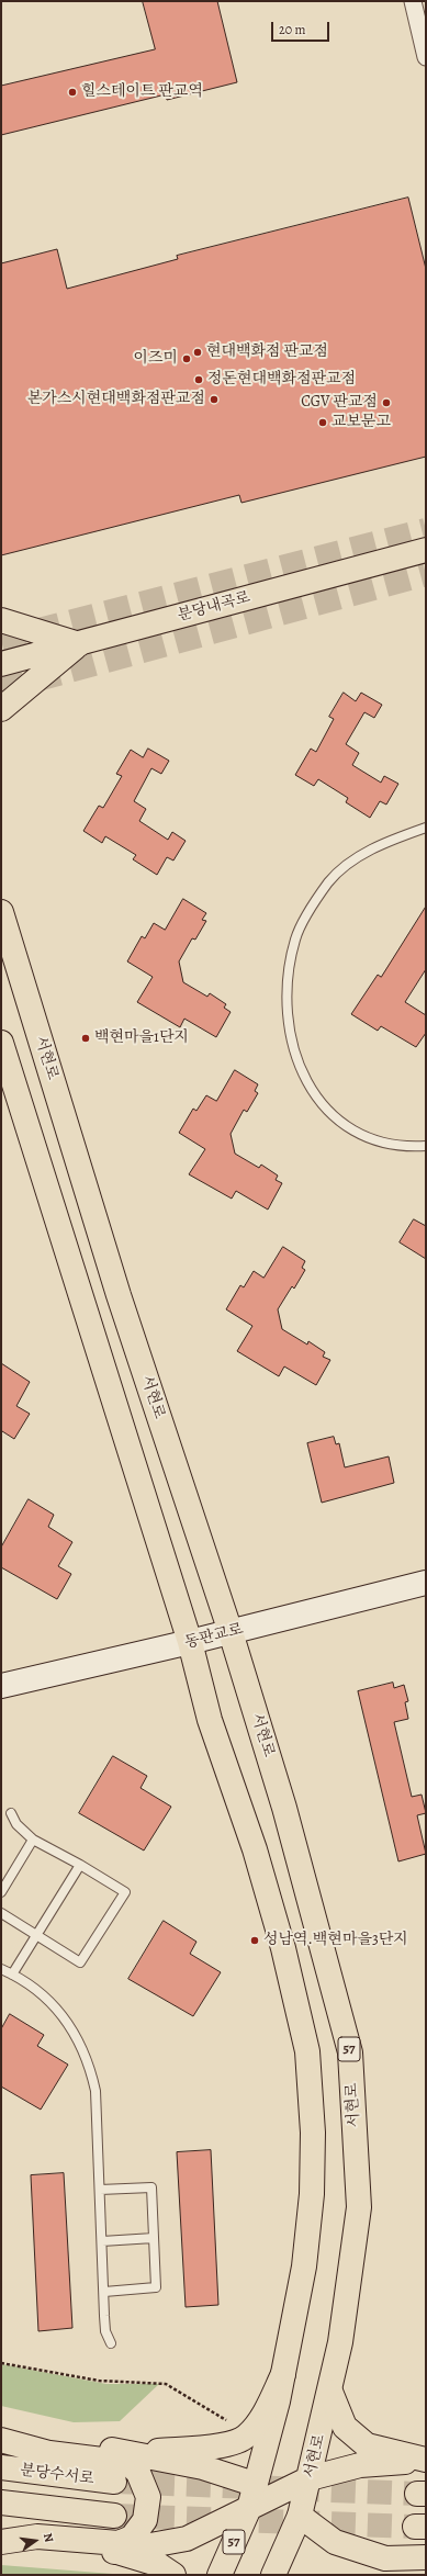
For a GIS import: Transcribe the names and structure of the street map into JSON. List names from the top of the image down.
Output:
{
  "streets": {
    "main road": [
      "분당내곡로",
      "서현로",
      "동판교로",
      "57",
      "분당수서로"
    ]
  },
  "crossings": [
    ["서현로", "동판교로"],
    ["동판교로", "57"]
  ],
  "places": [
    "힐스테이트 판교역",
    "현대백화점 판교점",
    "이즈미",
    "정돈현대백화점판교점",
    "본가스시현대백화점판교점",
    "CGV 판교점",
    "교보문고",
    "백현마을1단지",
    "성남역.백현마을3단지"
  ],
  "scale_bar": "20 m",
  "north": "right"
}
